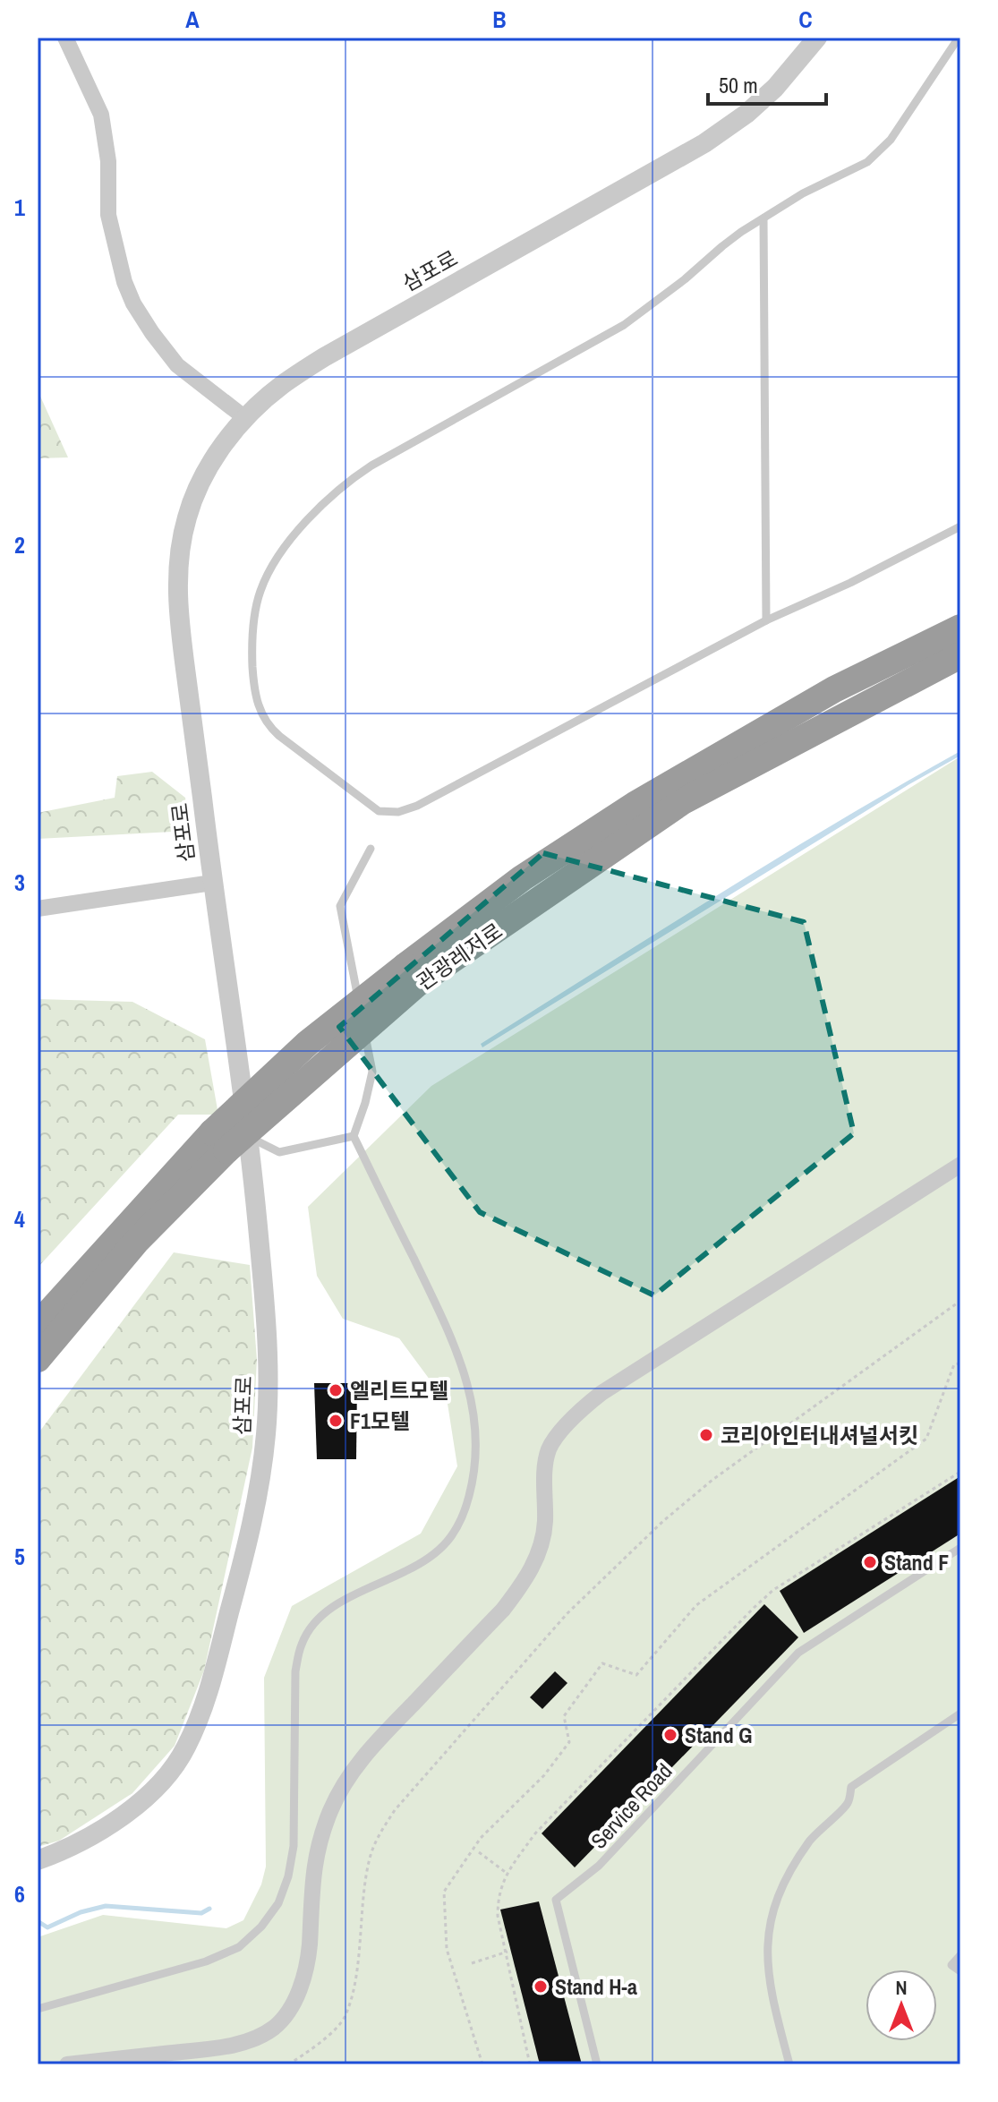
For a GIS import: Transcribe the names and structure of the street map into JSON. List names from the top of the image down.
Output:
{
  "streets": {
    "highway": ["관광레저로"],
    "street": ["삼포로"],
    "lane": ["Service Road"]
  },
  "crossings": [
    ["삼포로", "관광레저로"]
  ],
  "places": [
    "엘리트모텔",
    "F1모텔",
    "코리아인터내셔널서킷",
    "Stand F",
    "Stand G",
    "Stand H-a"
  ],
  "scale_bar": "50 m",
  "north": "top",
  "grid": {
    "columns": ["A", "B", "C"],
    "rows": [
      "1",
      "2",
      "3",
      "4",
      "5",
      "6"
    ]
  }
}
